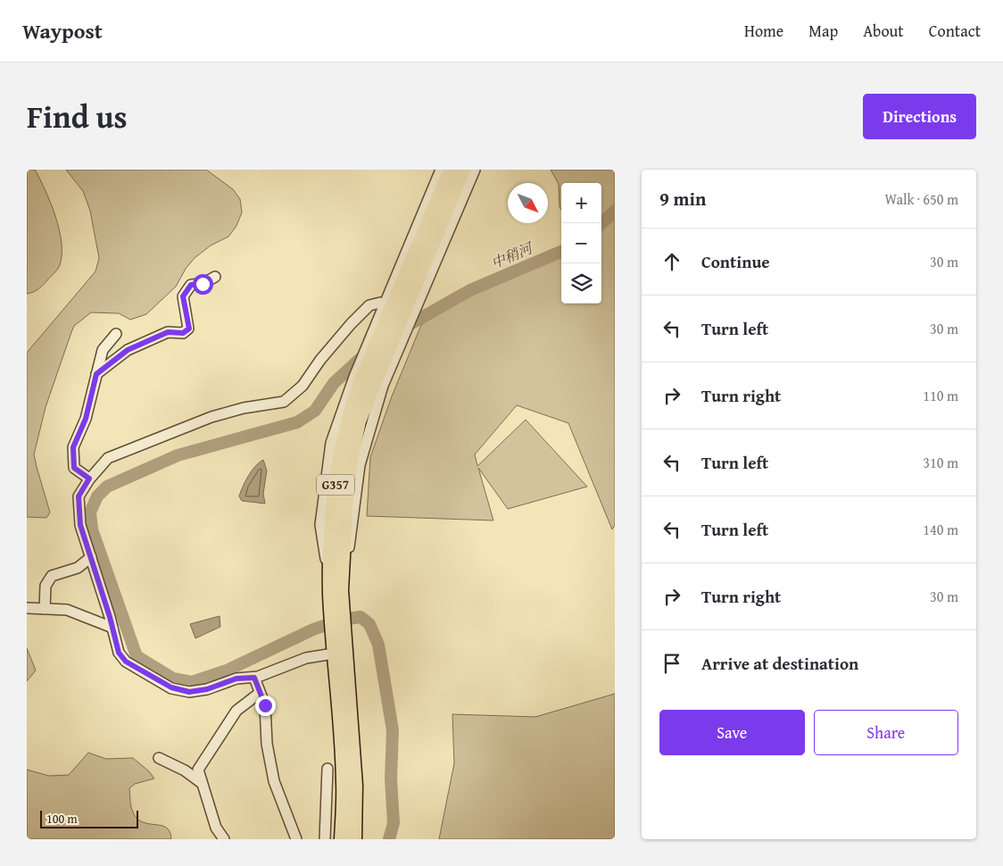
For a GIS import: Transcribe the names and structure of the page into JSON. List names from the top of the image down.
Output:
{
  "streets": {
    "highway": ["G357"]
  },
  "water": ["中稍河"],
  "scale_bar": "100 m",
  "north": "bottom right",
  "page": {
    "header": "Waypost",
    "nav": [
      "Home",
      "Map",
      "About",
      "Contact"
    ],
    "title": "Find us",
    "buttons": [
      "Directions",
      ["Save", "Share"]
    ],
    "heading": ["9 min", "Walk · 650 m"],
    "map_buttons": ["+", "−"],
    "list": [
      ["Continue", "30 m"],
      ["Turn left", "30 m"],
      ["Turn right", "110 m"],
      ["Turn left", "310 m"],
      ["Turn left", "140 m"],
      ["Turn right", "30 m"],
      "Arrive at destination"
    ],
    "scale": "100 m"
  }
}
